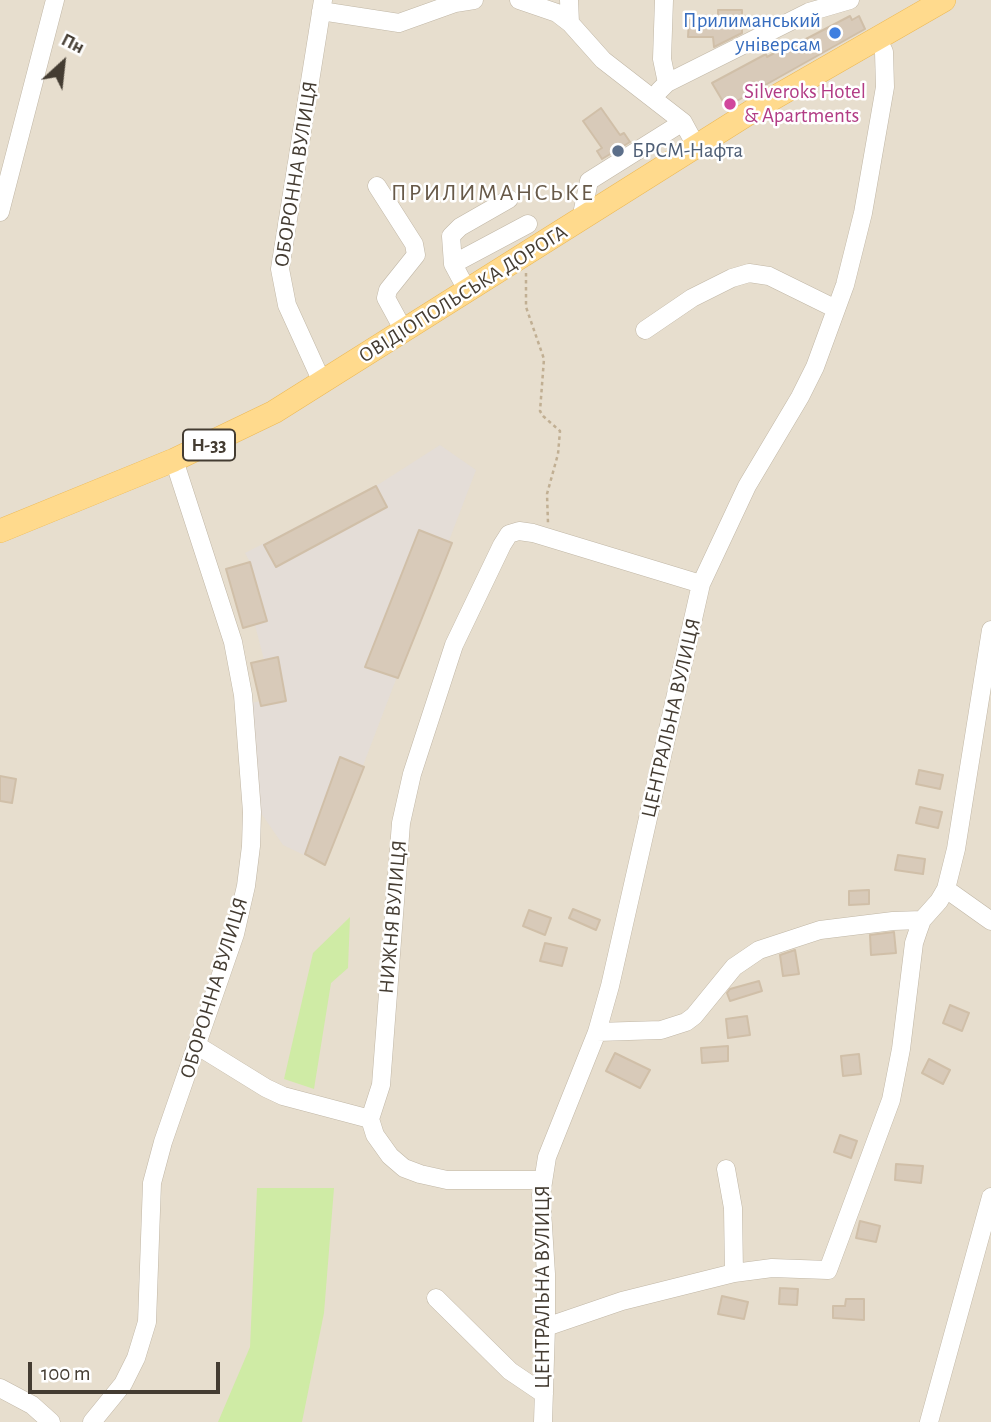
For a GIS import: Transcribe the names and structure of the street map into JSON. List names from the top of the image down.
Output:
{
  "streets": {
    "main road": ["ОВІДІОПОЛЬСЬКА ДОРОГА", "Н-33"],
    "street": ["ОБОРОННА ВУЛИЦЯ", "ЦЕНТРАЛЬНА ВУЛИЦЯ", "НИЖНЯ ВУЛИЦЯ"]
  },
  "crossings": [
    ["ОБОРОННА ВУЛИЦЯ", "ОВІДІОПОЛЬСЬКА ДОРОГА"],
    ["ОВІДІОПОЛЬСЬКА ДОРОГА", "ЦЕНТРАЛЬНА ВУЛИЦЯ"]
  ],
  "districts": ["ПРИЛИМАНСЬКЕ"],
  "places": ["Прилиманський універсам", "Silveroks Hotel & Apartments", "БРСМ-Нафта"],
  "scale_bar": "100 m",
  "north": "top right"
}
